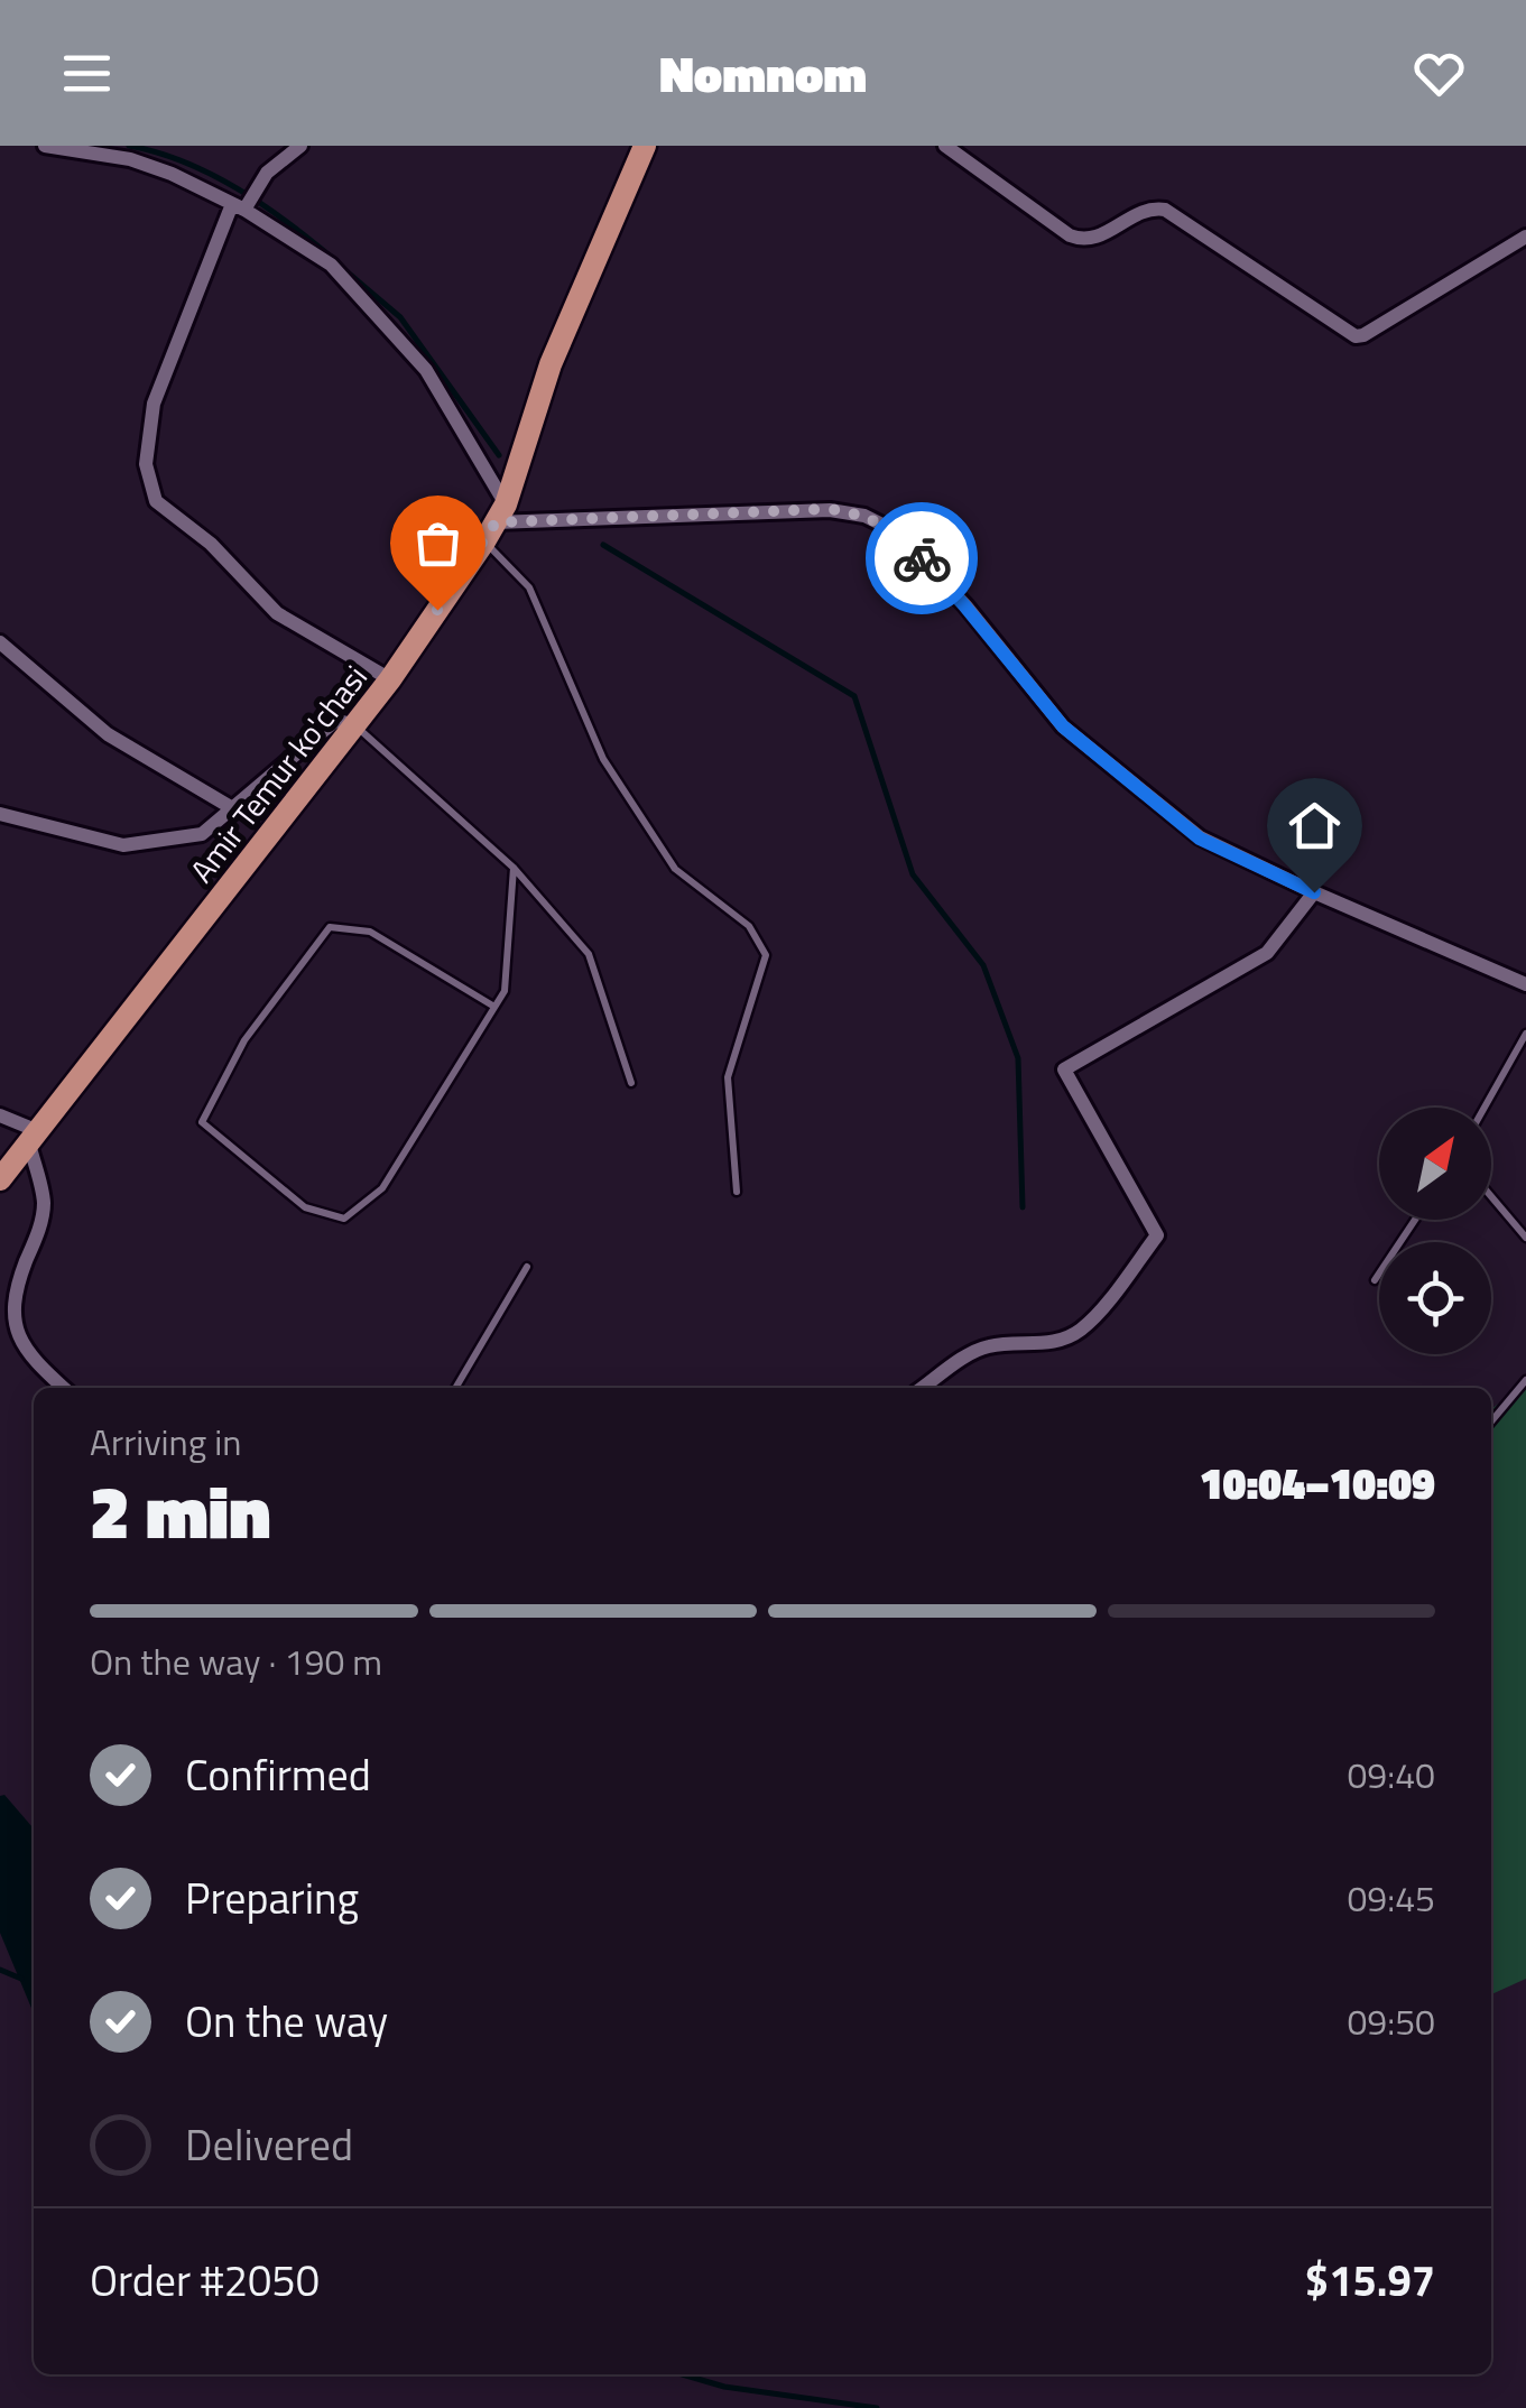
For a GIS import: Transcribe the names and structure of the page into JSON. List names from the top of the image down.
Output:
{
  "streets": {
    "main road": ["Amir Temur ko'chasi"]
  },
  "north": "top right",
  "page": {
    "header": "Nomnom",
    "heading": ["2 min", "Arriving in", "10:04–10:09"],
    "panel": ["Order #2050", "$15.97"],
    "bar": "On the way · 190 m",
    "list": [
      ["Confirmed", "09:40"],
      ["Preparing", "09:45"],
      ["On the way", "09:50"],
      "Delivered"
    ]
  }
}
